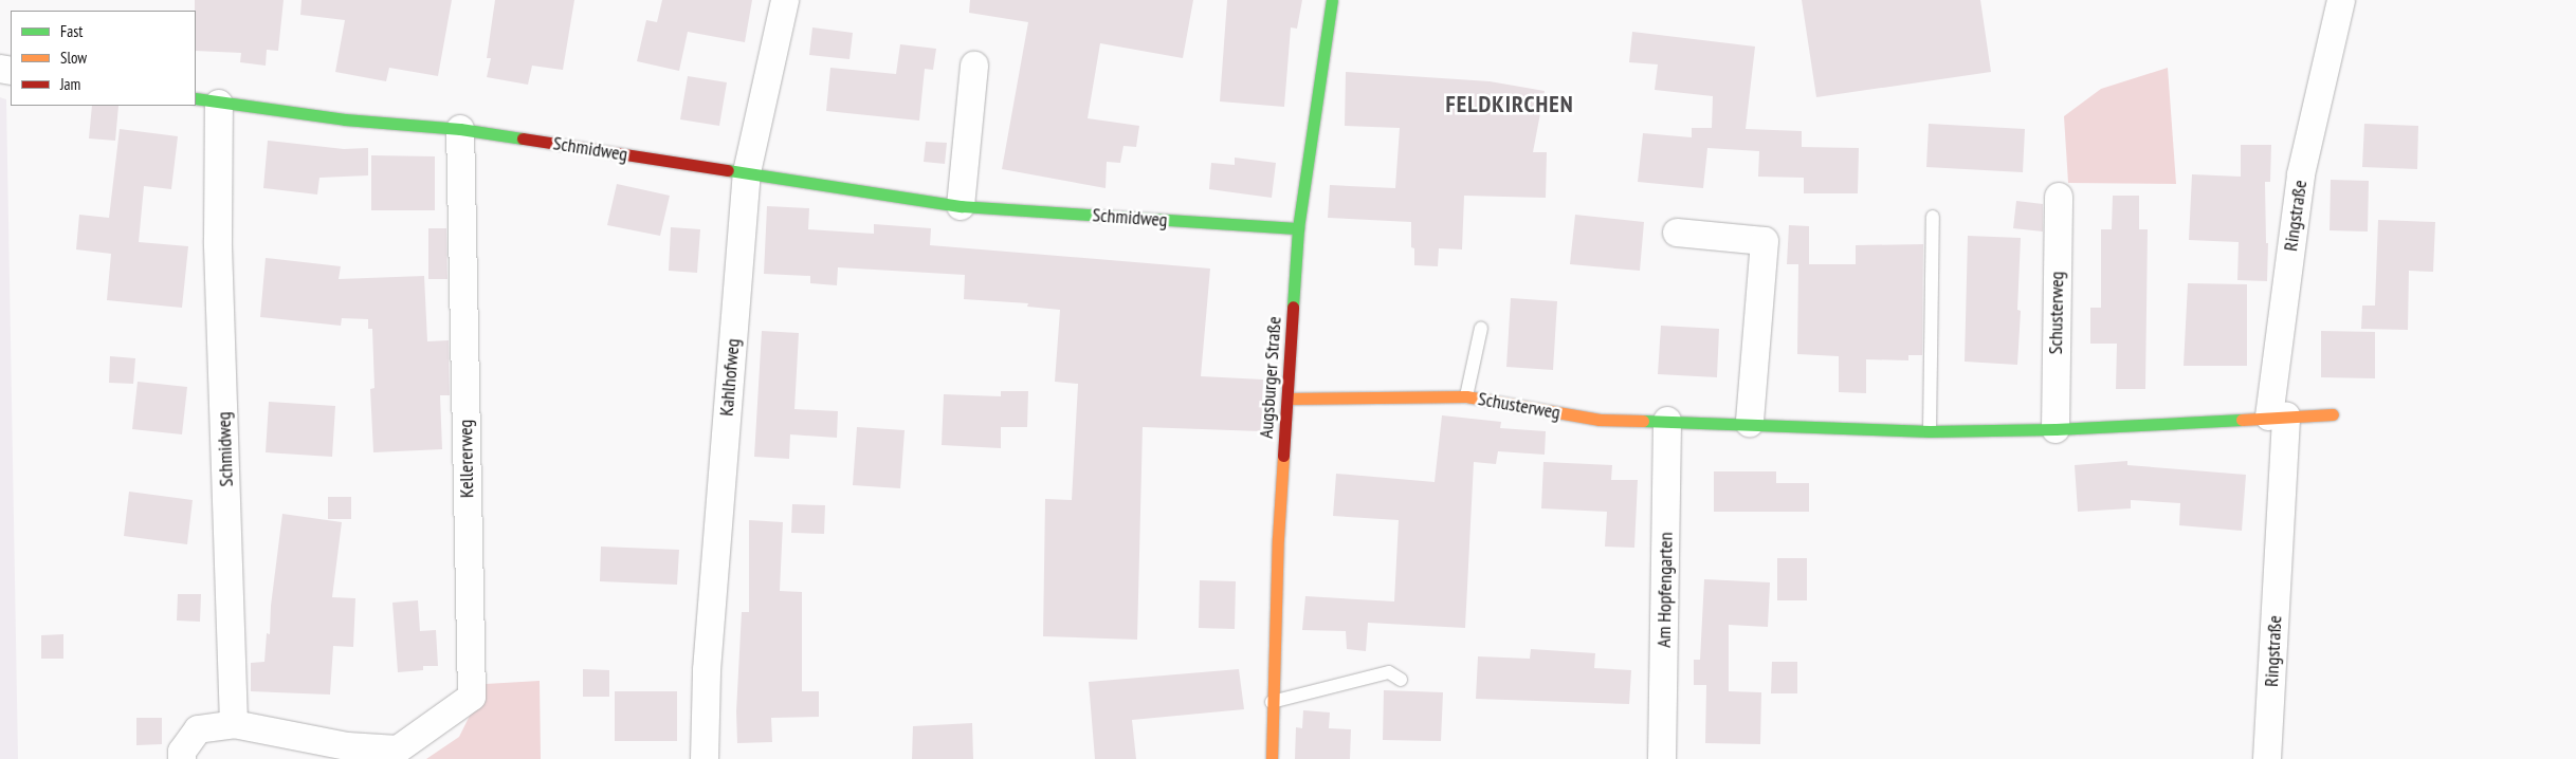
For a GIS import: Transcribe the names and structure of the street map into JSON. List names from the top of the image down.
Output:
{
  "streets": {
    "street": [
      "Schmidweg",
      "Ringstraße",
      "Schusterweg",
      "Kahlhofweg",
      "Augsburger Straße",
      "Kellererweg",
      "Am Hopfengarten"
    ]
  },
  "crossings": [
    ["Schmidweg", "Kahlhofweg"],
    ["Schmidweg", "Augsburger Straße"],
    ["Schmidweg", "Kellererweg"],
    ["Ringstraße", "Schusterweg"],
    ["Schusterweg", "Augsburger Straße"],
    ["Schusterweg", "Am Hopfengarten"]
  ],
  "districts": ["FELDKIRCHEN"],
  "legend": ["Fast", "Slow", "Jam"]
}
